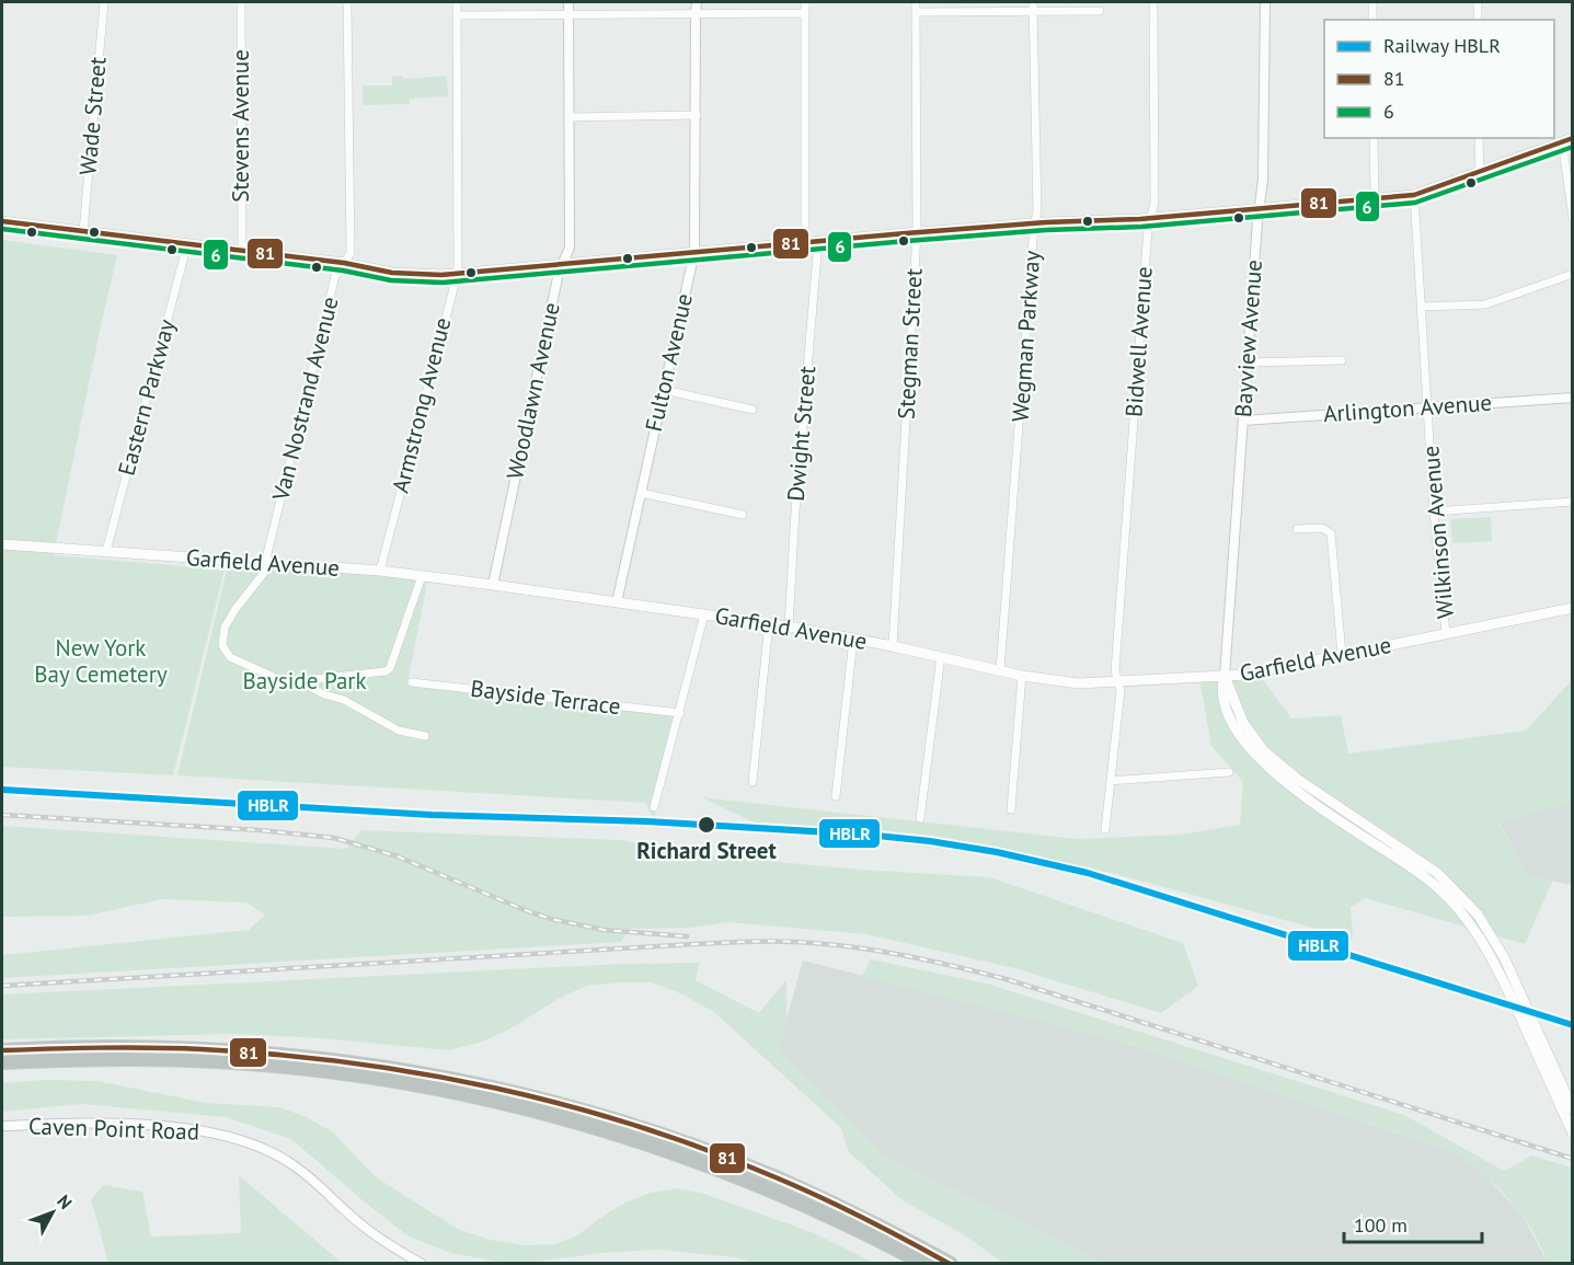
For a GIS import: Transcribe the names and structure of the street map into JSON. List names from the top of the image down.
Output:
{
  "streets": {
    "main road": ["Bayview Avenue", "Garfield Avenue"],
    "street": [
      "Wade Street",
      "Stevens Avenue",
      "Wegman Parkway",
      "Bidwell Avenue",
      "Stegman Street",
      "Fulton Avenue",
      "Woodlawn Avenue",
      "Eastern Parkway",
      "Van Nostrand Avenue",
      "Armstrong Avenue",
      "Arlington Avenue",
      "Dwight Street",
      "Wilkinson Avenue",
      "Bayside Terrace",
      "Caven Point Road"
    ]
  },
  "crossings": [
    ["Wegman Parkway", "Garfield Avenue"],
    ["Bayview Avenue", "Arlington Avenue"],
    ["Bayview Avenue", "Garfield Avenue"],
    ["Bidwell Avenue", "Garfield Avenue"],
    ["Stegman Street", "Garfield Avenue"],
    ["Fulton Avenue", "Garfield Avenue"],
    ["Woodlawn Avenue", "Garfield Avenue"],
    ["Eastern Parkway", "Garfield Avenue"],
    ["Van Nostrand Avenue", "Garfield Avenue"],
    ["Armstrong Avenue", "Garfield Avenue"],
    ["Arlington Avenue", "Wilkinson Avenue"],
    ["Dwight Street", "Garfield Avenue"],
    ["Wilkinson Avenue", "Garfield Avenue"]
  ],
  "parks": ["New York Bay Cemetery", "Bayside Park"],
  "places": ["Richard Street"],
  "lines": ["transit line 81", "transit line 6", "rail line HBLR"],
  "legend": ["Railway HBLR", "81", "6"],
  "scale_bar": "100 m",
  "north": "top right"
}
